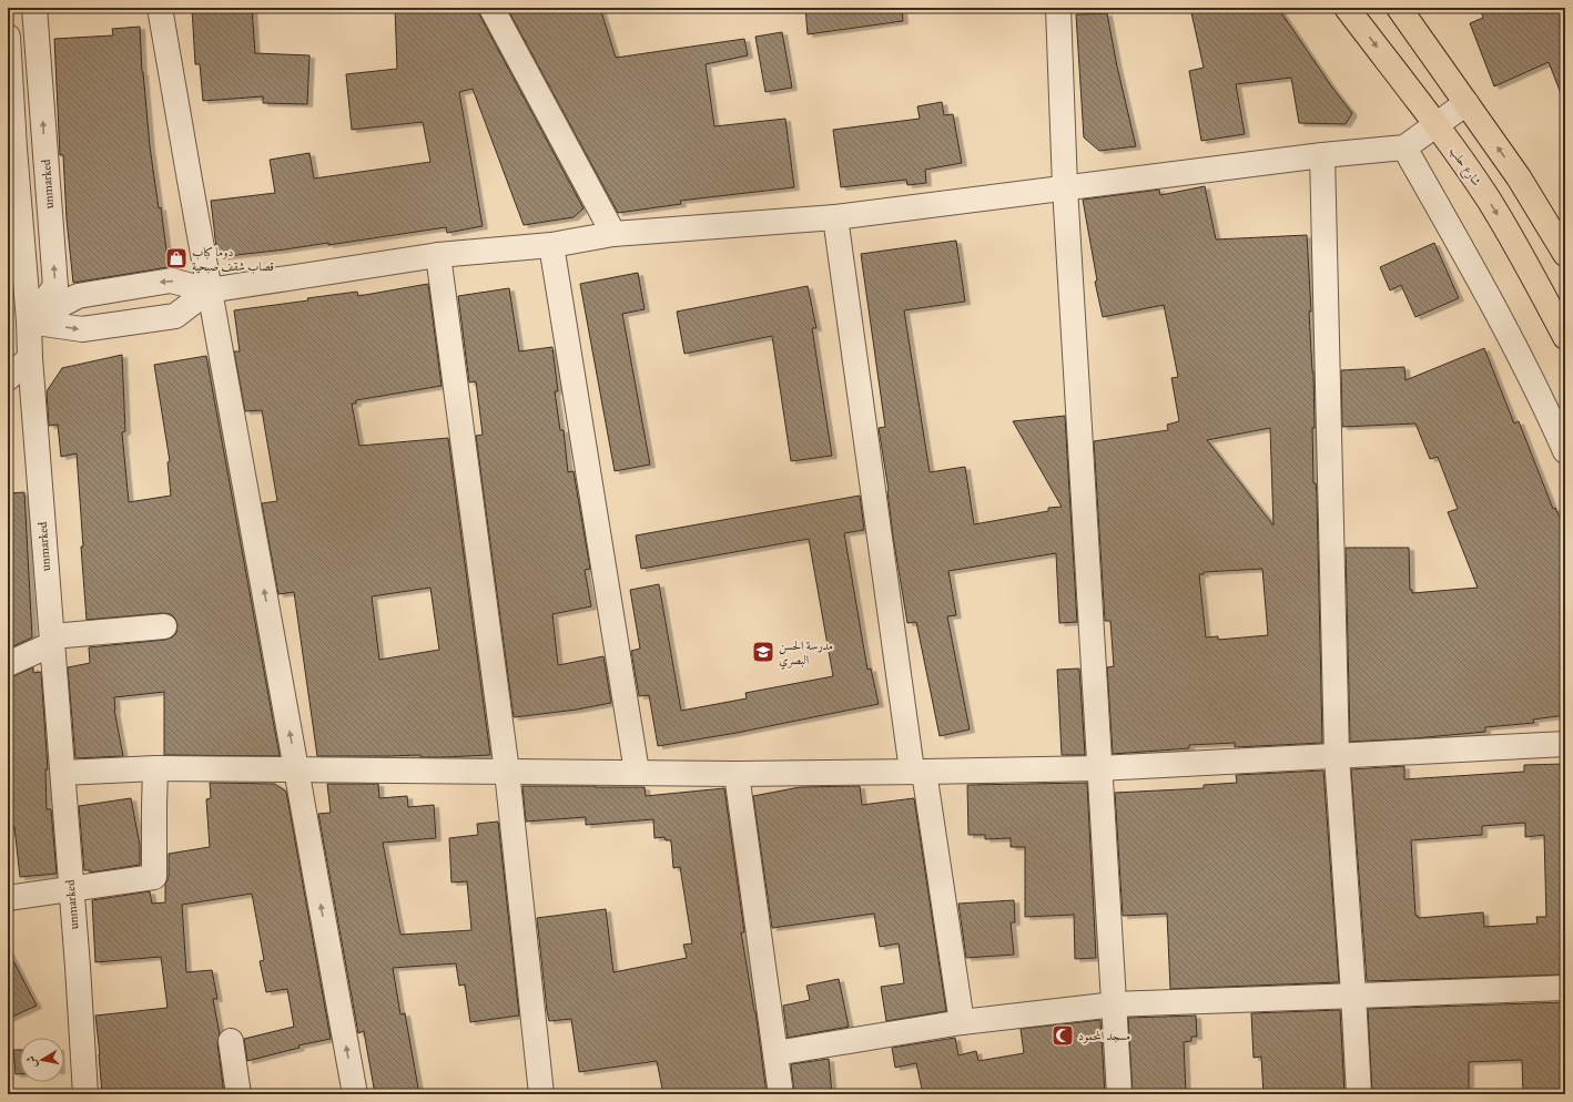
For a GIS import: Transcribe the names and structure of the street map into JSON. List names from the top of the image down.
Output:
{
  "streets": {
    "main road": ["شارع حلب"],
    "street": ["unmarked"]
  },
  "places": {
    "shop": ["دوما كباب قصاب شقف صبحية"],
    "school or university": ["مدرسة الحسن البصري"],
    "mosque": ["مسجد المحمود"]
  },
  "north": "left"
}
